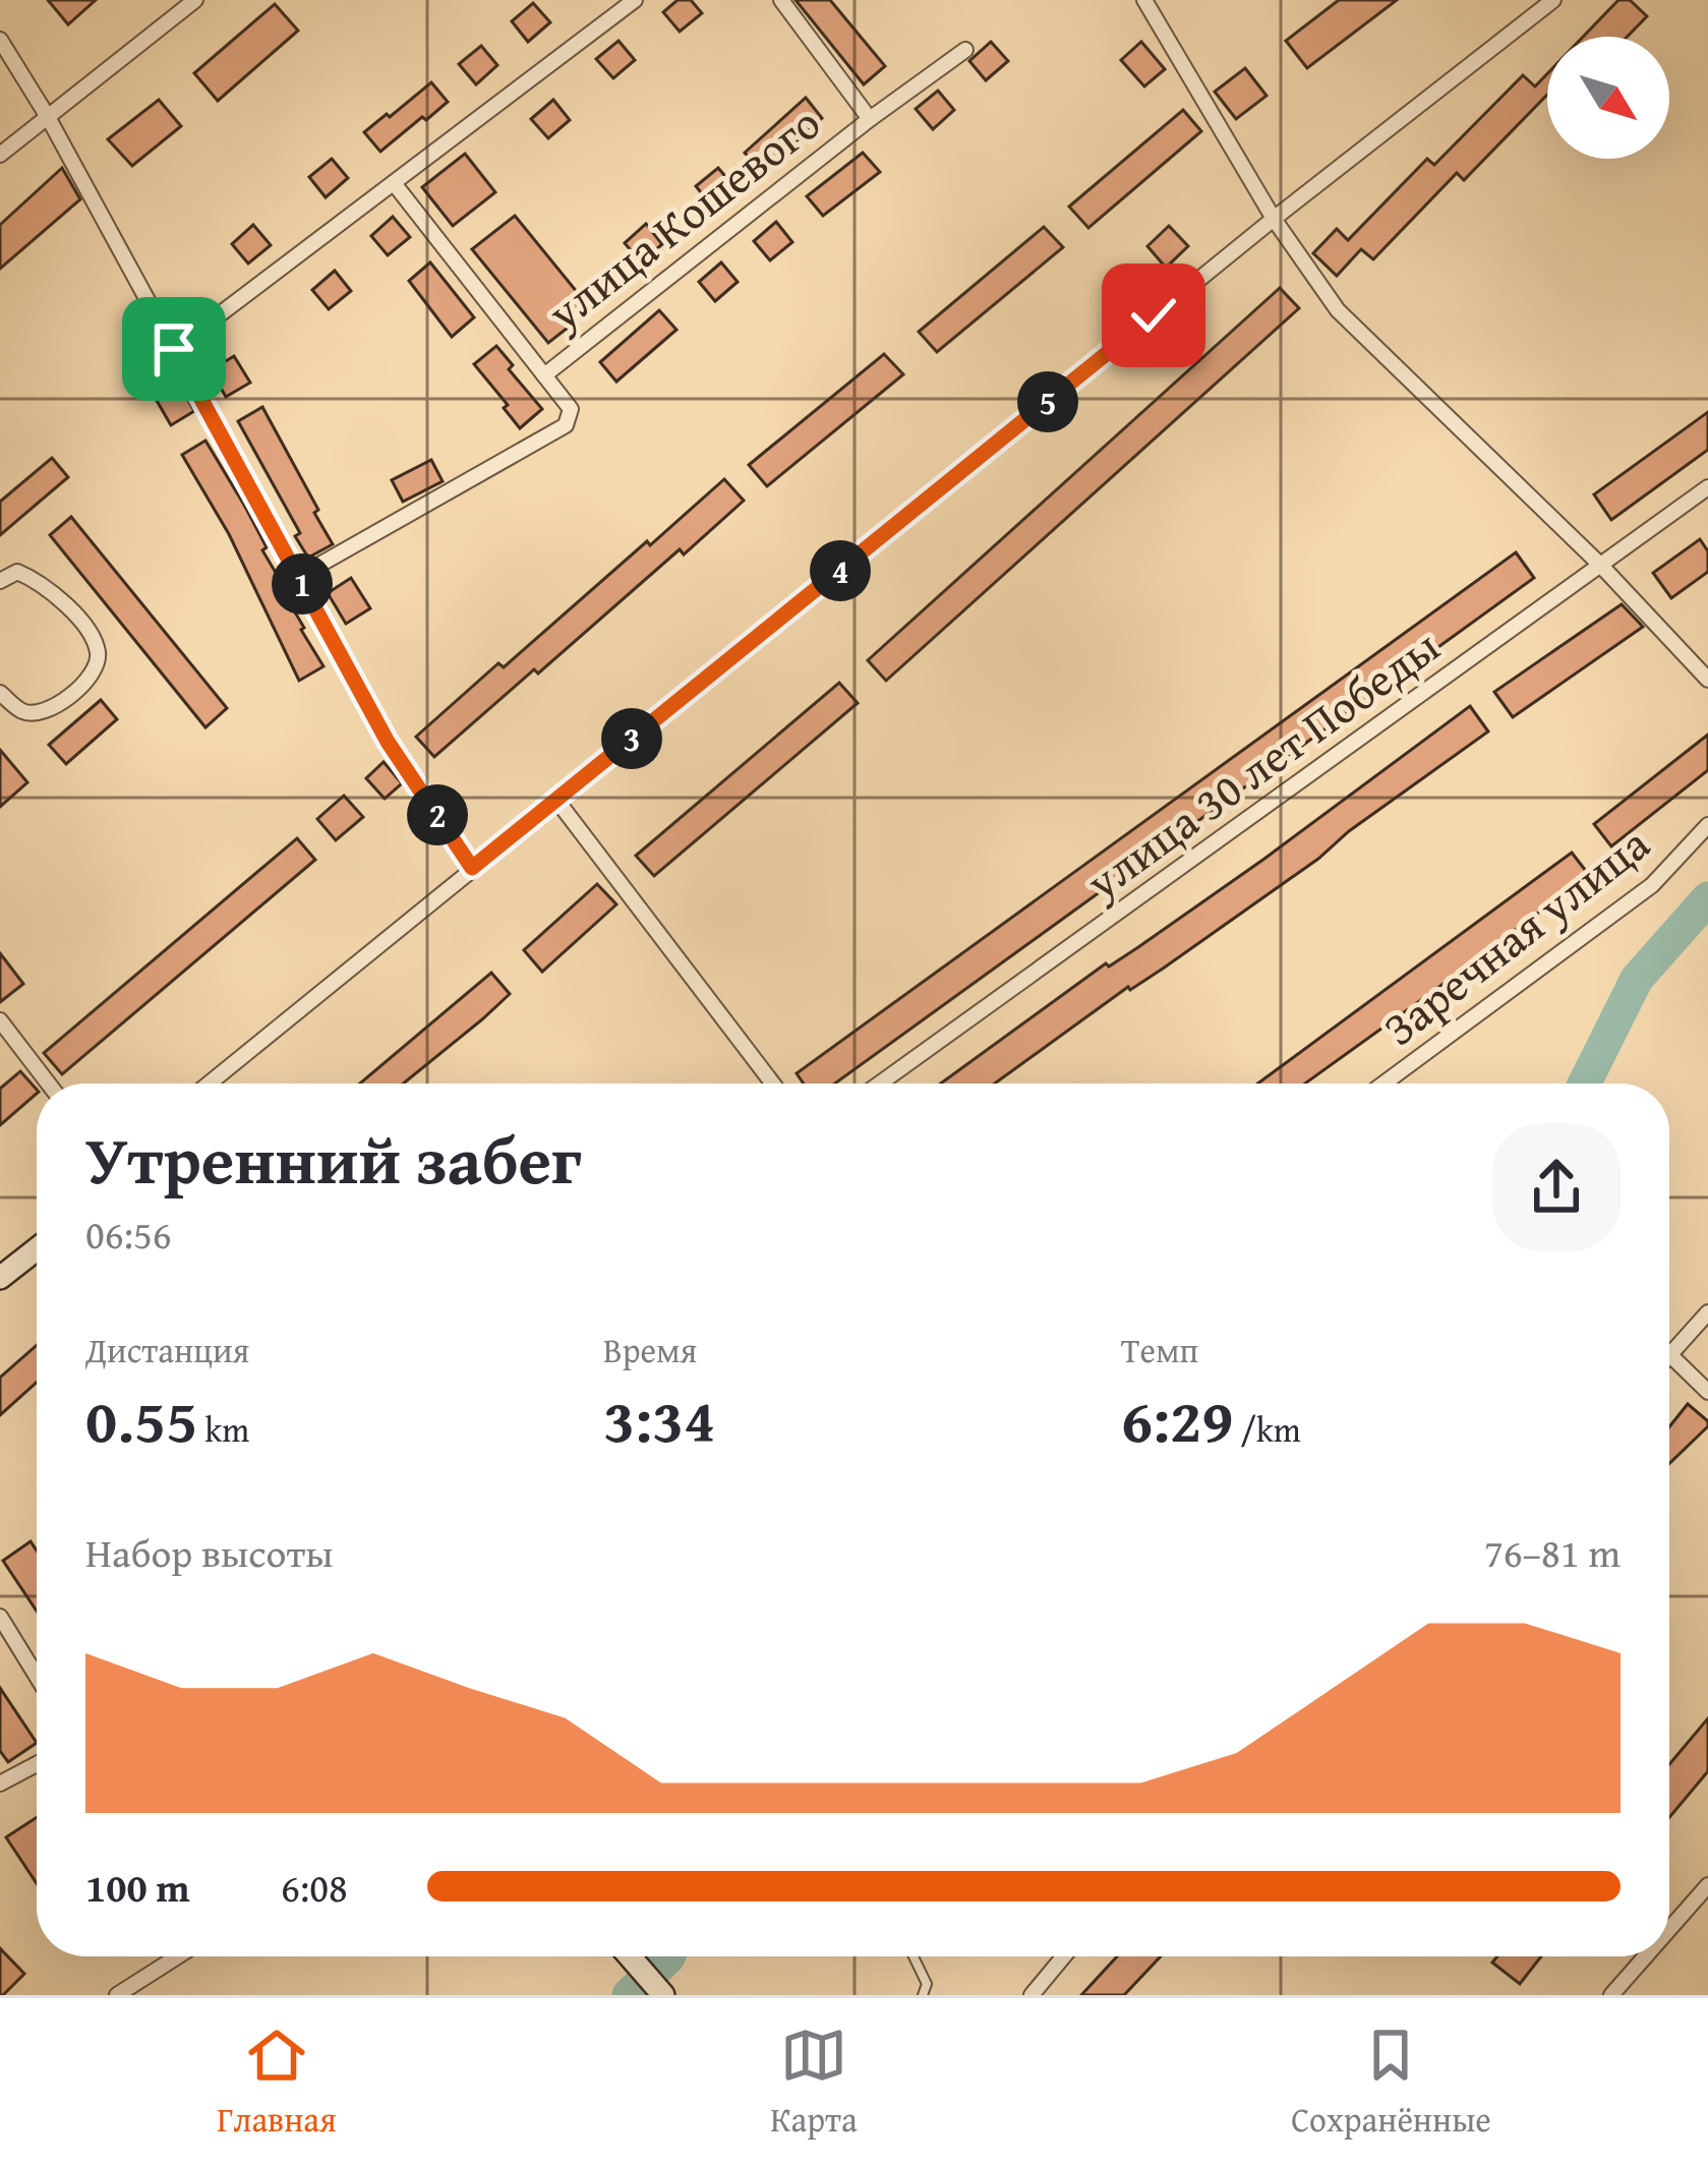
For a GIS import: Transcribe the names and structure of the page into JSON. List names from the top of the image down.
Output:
{
  "streets": {
    "street": ["улица Кошевого", "улица 30 лет Победы", "Заречная улица"]
  },
  "north": "bottom right",
  "page": {
    "pins": [
      "5",
      "4",
      "1",
      "3",
      "2"
    ],
    "heading": ["Утренний забег", "06:56"],
    "stats": [
      ["Дистанция", "0.55 km"],
      ["Время", "3:34"],
      ["Темп", "6:29 /km"]
    ],
    "chart": ["Набор высоты", "76–81 m"],
    "list": [
      {
        "name": "100 m",
        "note": "6:08"
      }
    ],
    "tabs": ["Главная", "Карта", "Сохранённые"]
  }
}
